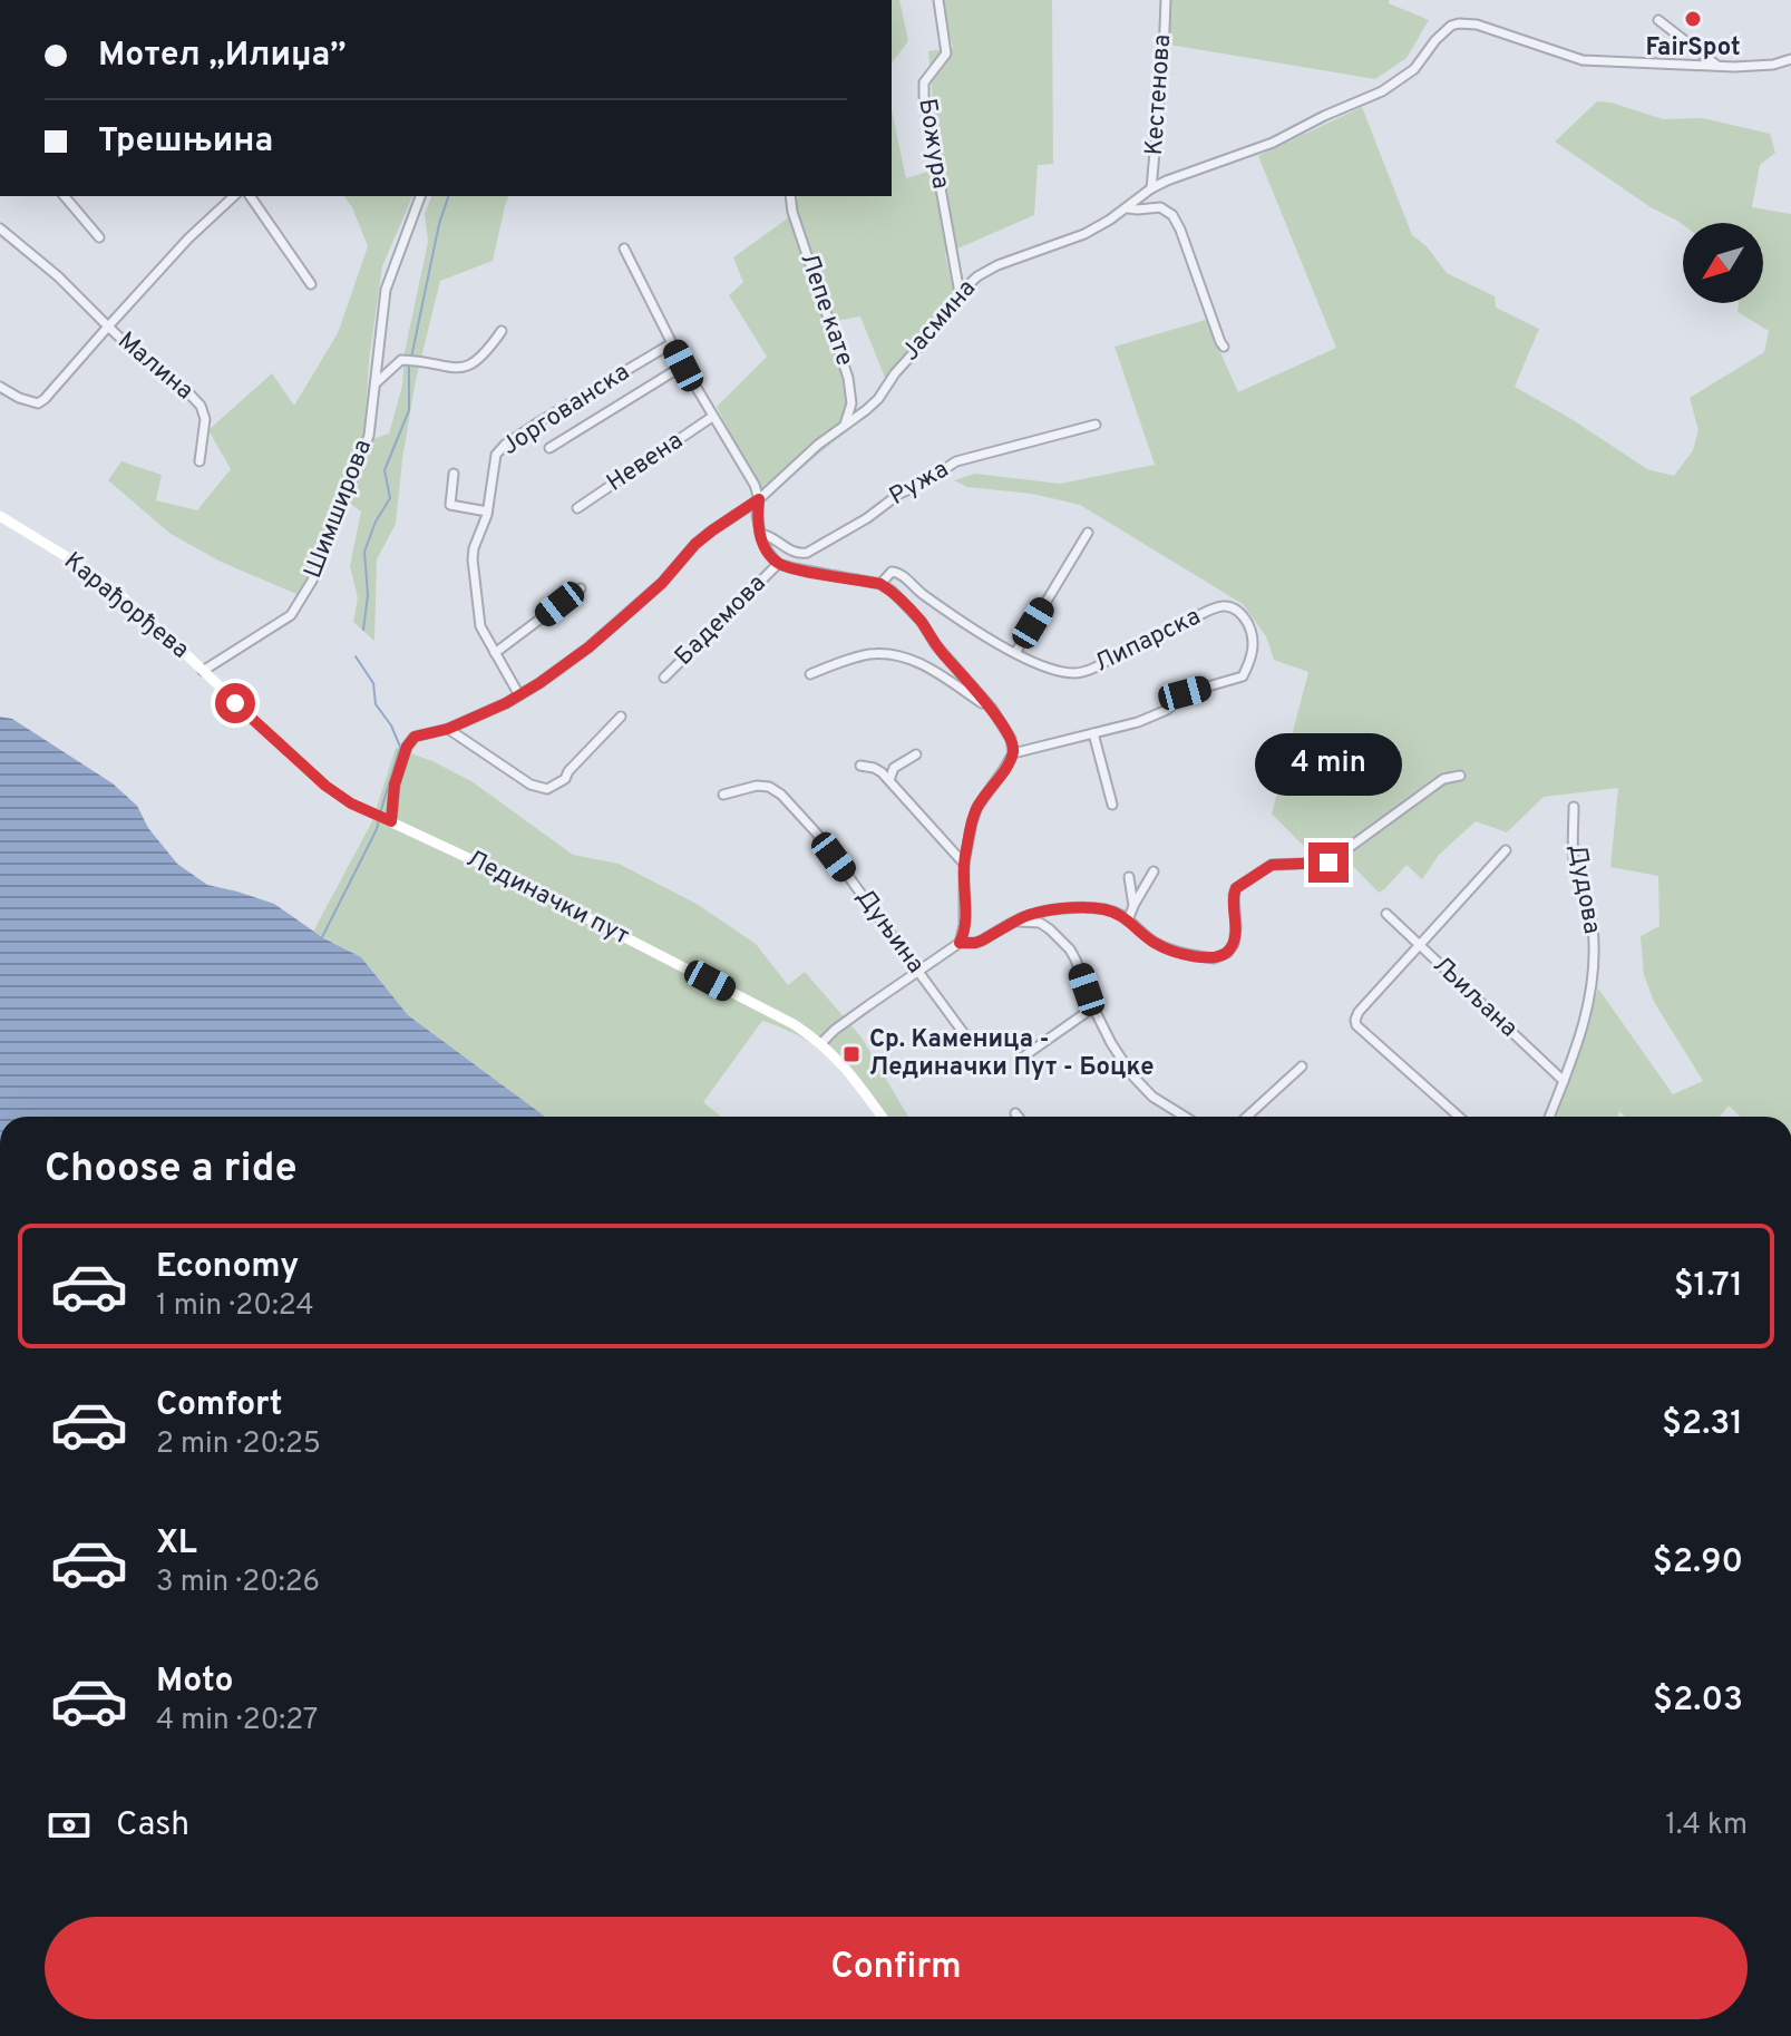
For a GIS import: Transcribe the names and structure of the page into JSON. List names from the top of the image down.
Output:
{
  "streets": {
    "main road": ["Карађорђева", "Лединачки пут"],
    "street": [
      "Кестенова",
      "Божура",
      "Лепе кате",
      "Јасмина",
      "Малина",
      "Јоргованска",
      "Невена",
      "Ружа",
      "Шимширова",
      "Бадемова",
      "Липарска",
      "Дудова",
      "Дуњина",
      "Љиљана"
    ]
  },
  "crossings": [
    ["Кестенова", "Јасмина"],
    ["Божура", "Јасмина"],
    ["Лепе кате", "Јасмина"],
    ["Јасмина", "Јоргованска"],
    ["Јасмина", "Лединачки пут"],
    ["Шимширова", "Карађорђева"],
    ["Шимширова", "Лединачки пут"],
    ["Карађорђева", "Лединачки пут"],
    ["Дудова", "Љиљана"]
  ],
  "places": {
    "other": ["FairSpot"],
    "transit": ["Ср. Каменица - Лединачки Пут - Боцке"]
  },
  "north": "bottom left",
  "page": {
    "banner": ["Мотел „Илиџа”", "Трешњина"],
    "bubble": "4 min",
    "heading": "Choose a ride",
    "list": [
      {
        "name": "Economy",
        "note": "1 min · 20:24",
        "value": "$1.71"
      },
      {
        "name": "Comfort",
        "note": "2 min · 20:25",
        "value": "$2.31"
      },
      {
        "name": "XL",
        "note": "3 min · 20:26",
        "value": "$2.90"
      },
      {
        "name": "Moto",
        "note": "4 min · 20:27",
        "value": "$2.03"
      }
    ],
    "pay": ["Cash", "1.4 km"],
    "buttons": "Confirm"
  }
}
